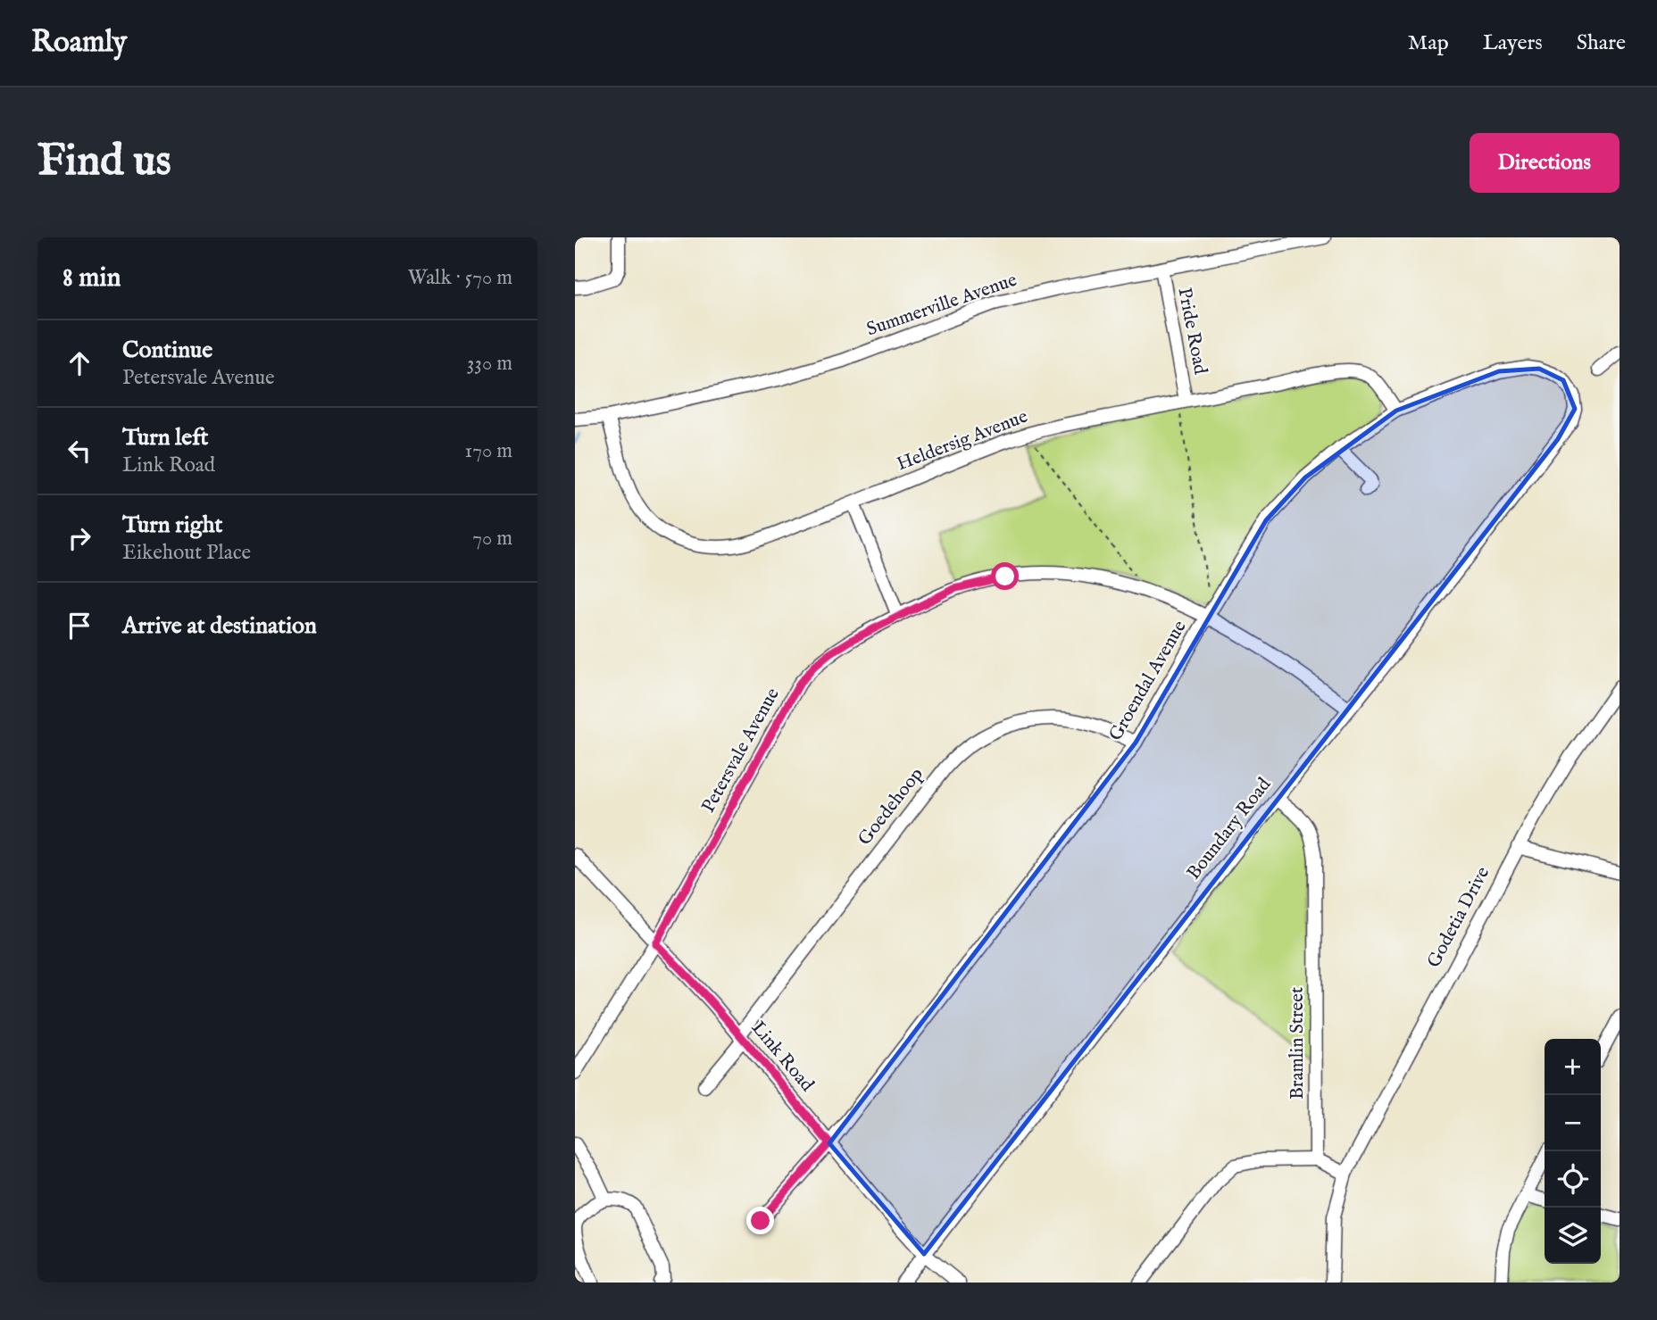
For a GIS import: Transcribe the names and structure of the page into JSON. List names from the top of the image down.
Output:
{
  "streets": {
    "street": [
      "Summerville Avenue",
      "Pride Road",
      "Heldersig Avenue",
      "Groendal Avenue",
      "Petersvale Avenue",
      "Goedehoop",
      "Boundary Road",
      "Godetia Drive",
      "Bramlin Street",
      "Link Road"
    ]
  },
  "crossings": [
    ["Summerville Avenue", "Pride Road"],
    ["Summerville Avenue", "Heldersig Avenue"],
    ["Pride Road", "Heldersig Avenue"],
    ["Heldersig Avenue", "Groendal Avenue"],
    ["Groendal Avenue", "Petersvale Avenue"],
    ["Groendal Avenue", "Goedehoop"],
    ["Groendal Avenue", "Boundary Road"],
    ["Groendal Avenue", "Link Road"],
    ["Petersvale Avenue", "Boundary Road"],
    ["Petersvale Avenue", "Link Road"],
    ["Goedehoop", "Link Road"],
    ["Boundary Road", "Bramlin Street"],
    ["Boundary Road", "Link Road"]
  ],
  "page": {
    "header": "Roamly",
    "nav": ["Map", "Layers", "Share"],
    "buttons": "Directions",
    "title": "Find us",
    "heading": ["8 min", "Walk · 570 m"],
    "list": [
      ["Continue", "Petersvale Avenue", "330 m"],
      ["Turn left", "Link Road", "170 m"],
      ["Turn right", "Eikehout Place", "70 m"],
      "Arrive at destination"
    ],
    "map_buttons": ["+", "−"]
  }
}
